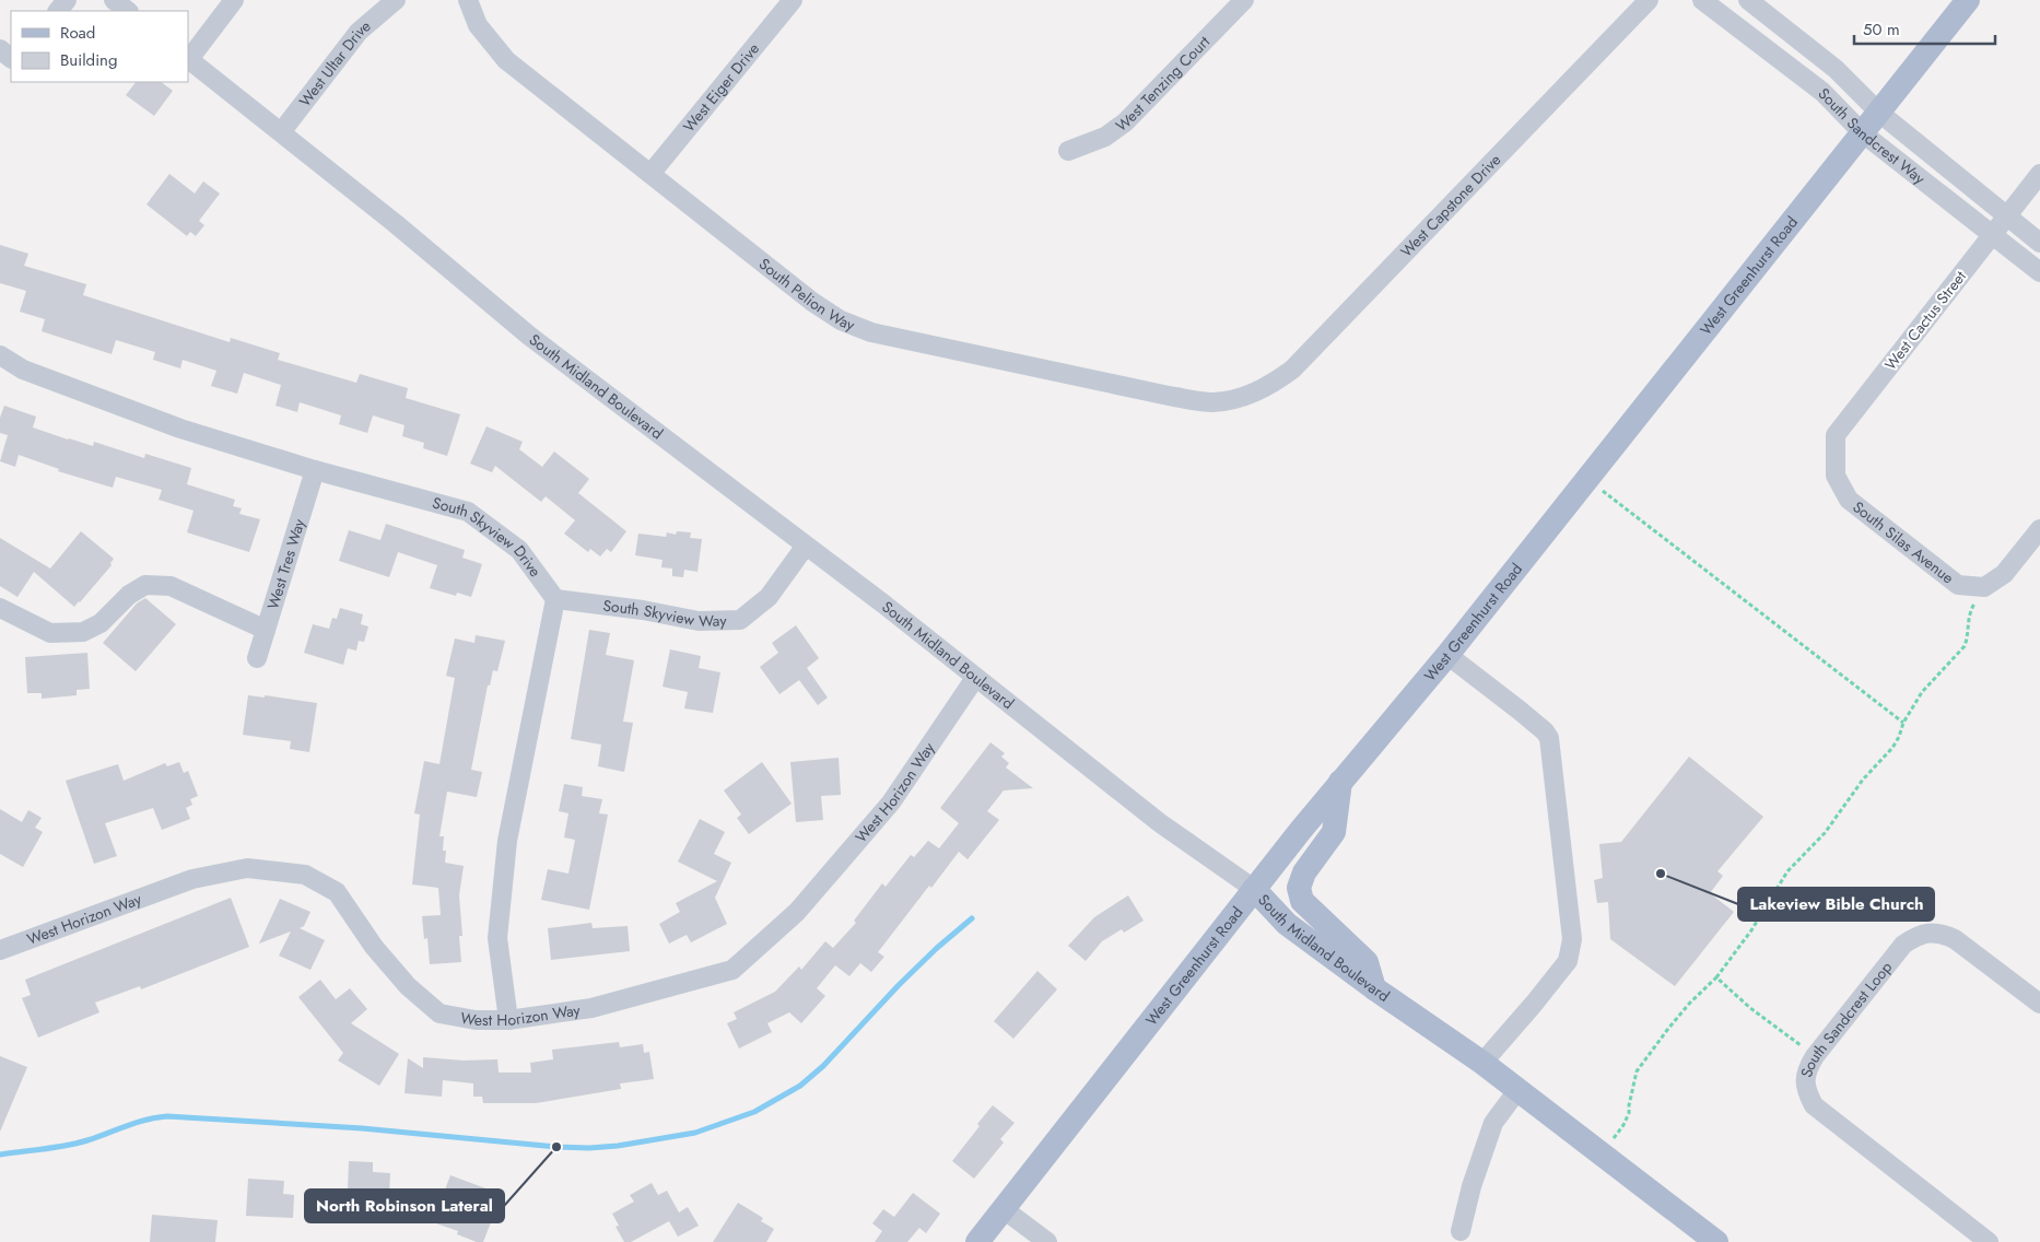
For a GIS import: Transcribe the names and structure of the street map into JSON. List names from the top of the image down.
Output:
{
  "streets": {
    "main road": ["West Greenhurst Road", "South Midland Boulevard"],
    "street": [
      "West Ultar Drive",
      "West Tenzing Court",
      "West Eiger Drive",
      "South Sandcrest Way",
      "West Capstone Drive",
      "South Pelion Way",
      "West Cactus Street",
      "South Skyview Drive",
      "South Silas Avenue",
      "West Tres Way",
      "South Skyview Way",
      "West Horizon Way",
      "South Sandcrest Loop"
    ]
  },
  "crossings": [
    ["West Ultar Drive", "South Midland Boulevard"],
    ["West Eiger Drive", "South Pelion Way"],
    ["South Sandcrest Way", "West Greenhurst Road"],
    ["South Sandcrest Way", "West Cactus Street"],
    ["West Capstone Drive", "South Pelion Way"],
    ["West Greenhurst Road", "South Midland Boulevard"],
    ["West Cactus Street", "South Silas Avenue"],
    ["South Midland Boulevard", "South Skyview Way"],
    ["South Midland Boulevard", "West Horizon Way"],
    ["South Skyview Drive", "West Tres Way"],
    ["South Skyview Drive", "South Skyview Way"]
  ],
  "places": ["Lakeview Bible Church", "North Robinson Lateral"],
  "legend": ["Road", "Building"],
  "scale_bar": "50 m"
}
